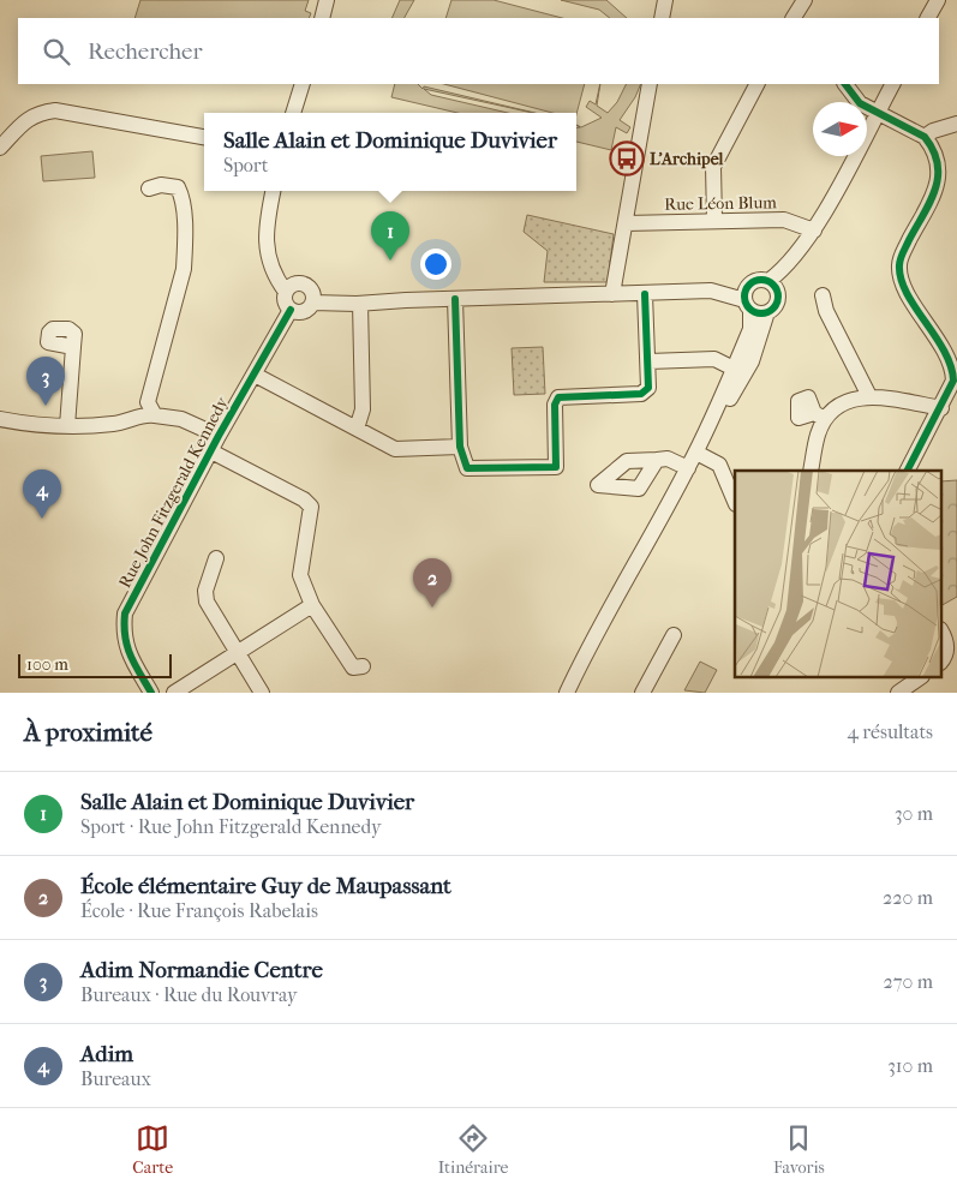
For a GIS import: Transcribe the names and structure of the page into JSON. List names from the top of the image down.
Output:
{
  "streets": {
    "street": ["Rue Léon Blum", "Rue John Fitzgerald Kennedy"]
  },
  "places": {
    "bus stop": ["L'Archipel"]
  },
  "scale_bar": "100 m",
  "north": "right",
  "page": {
    "search": "Rechercher",
    "popup": ["Salle Alain et Dominique Duvivier", "Sport"],
    "pins": [
      "1",
      "3",
      "4",
      "2"
    ],
    "scale": "100 m",
    "heading": ["À proximité", "4 résultats"],
    "list": [
      {
        "mark": "1",
        "name": "Salle Alain et Dominique Duvivier",
        "note": "Sport · Rue John Fitzgerald Kennedy",
        "value": "30 m"
      },
      {
        "mark": "2",
        "name": "École élémentaire Guy de Maupassant",
        "note": "École · Rue François Rabelais",
        "value": "220 m"
      },
      {
        "mark": "3",
        "name": "Adim Normandie Centre",
        "note": "Bureaux · Rue du Rouvray",
        "value": "270 m"
      },
      {
        "mark": "4",
        "name": "Adim",
        "note": "Bureaux",
        "value": "310 m"
      }
    ],
    "nav": ["Carte", "Itinéraire", "Favoris"]
  }
}
